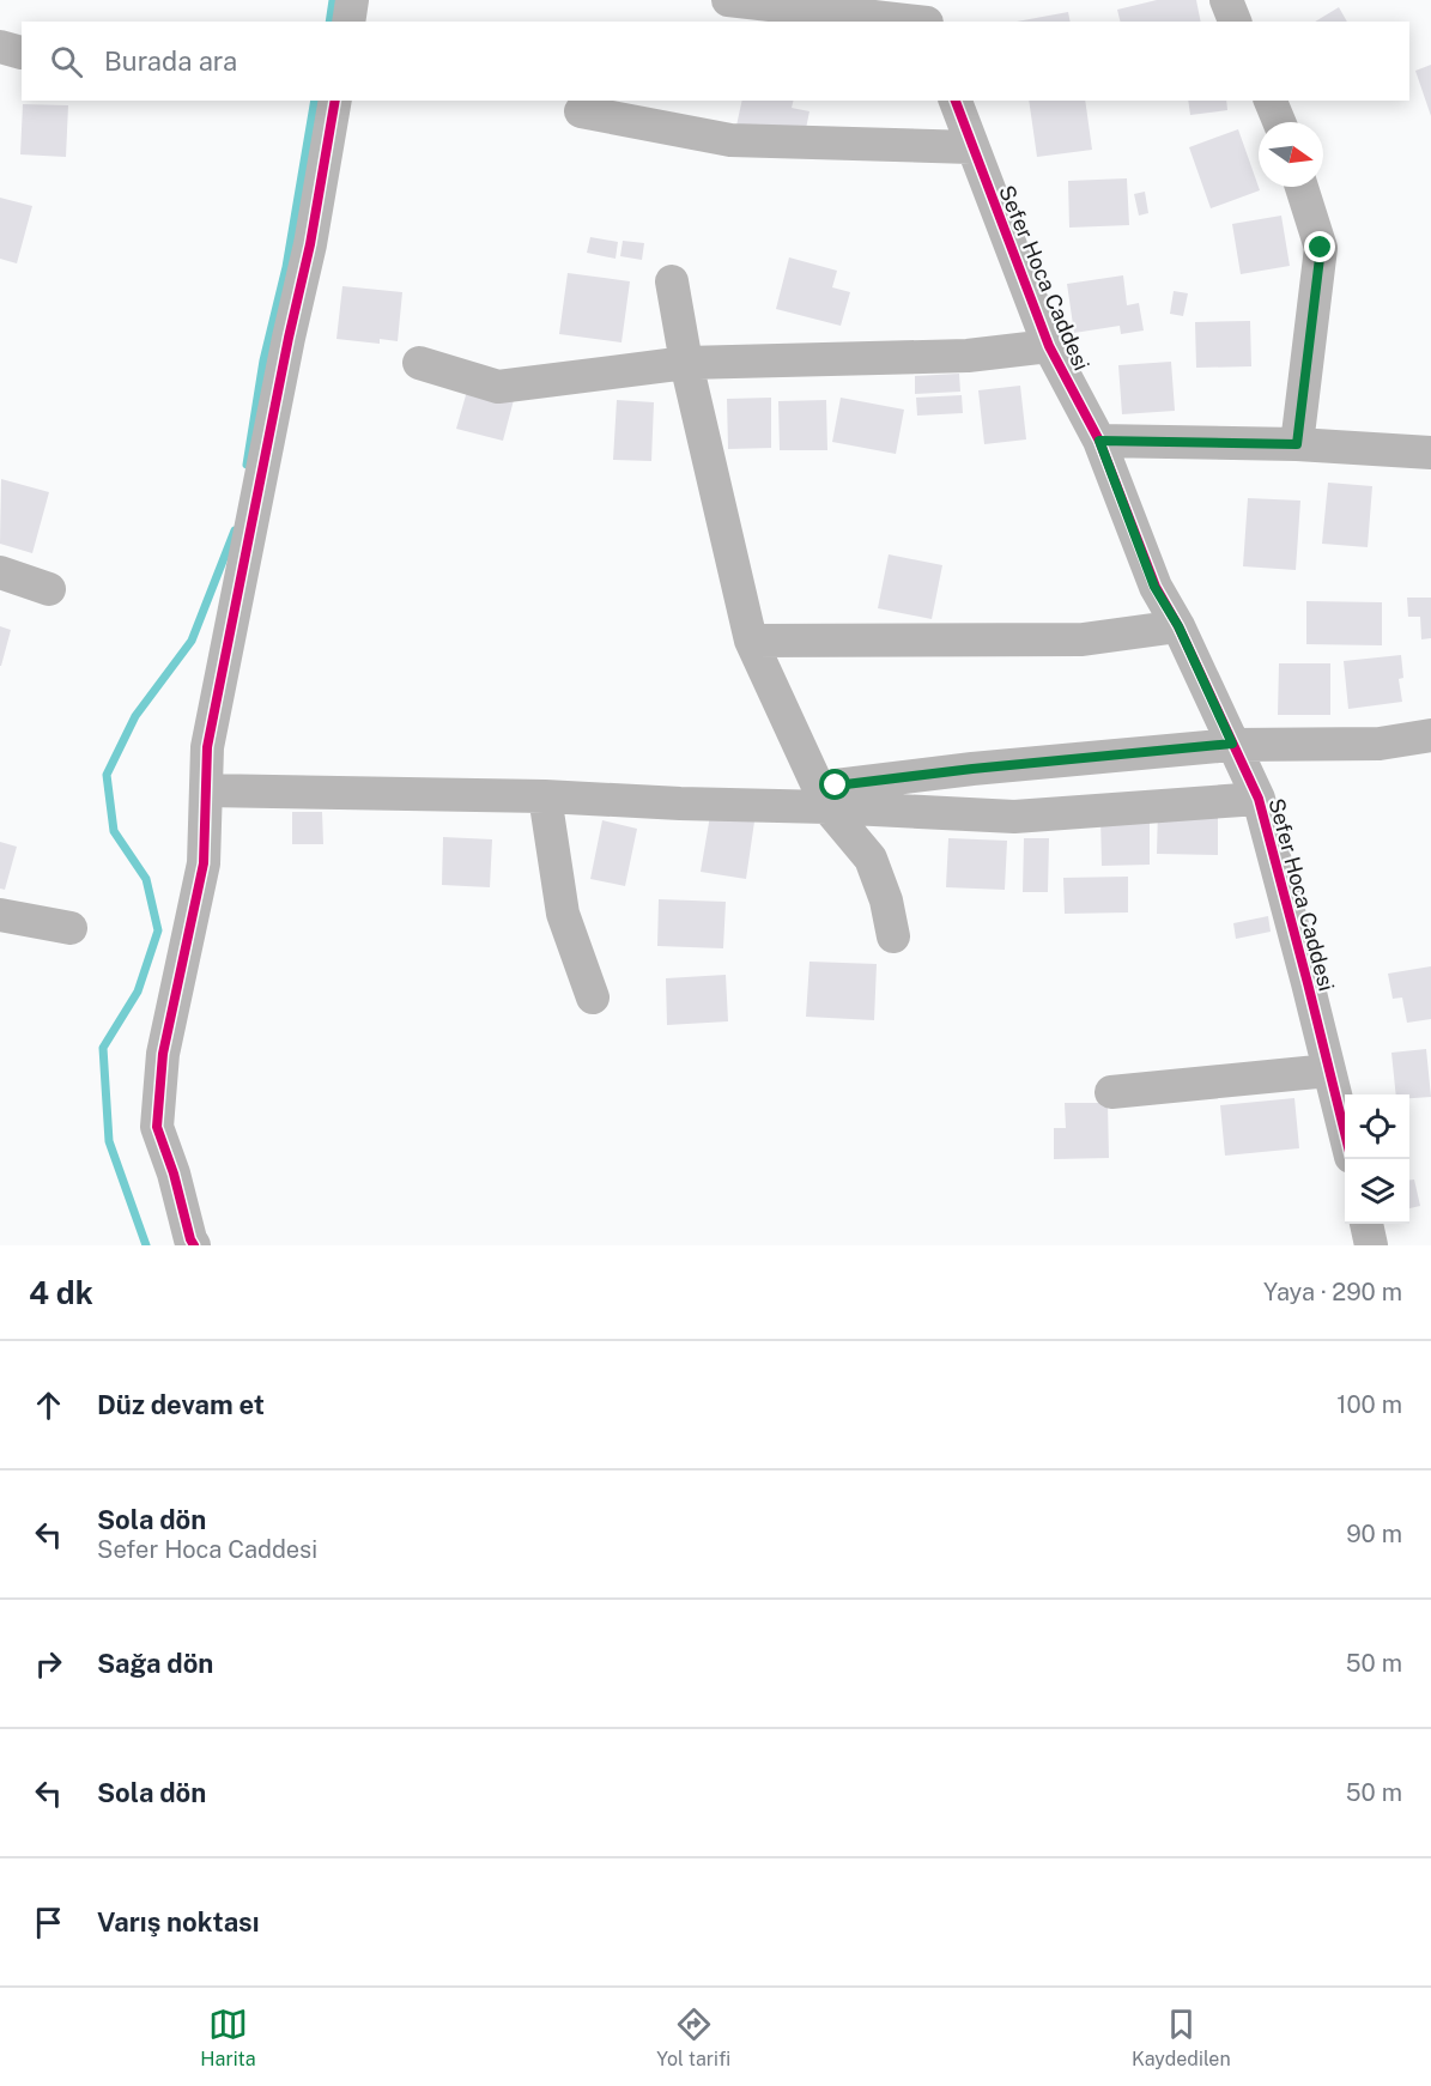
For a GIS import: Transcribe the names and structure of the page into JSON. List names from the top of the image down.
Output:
{
  "streets": {
    "street": ["Sefer Hoca Caddesi"]
  },
  "north": "right",
  "page": {
    "search": "Burada ara",
    "heading": ["4 dk", "Yaya · 290 m"],
    "list": [
      ["Düz devam et", "100 m"],
      ["Sola dön", "Sefer Hoca Caddesi", "90 m"],
      ["Sağa dön", "50 m"],
      ["Sola dön", "50 m"],
      "Varış noktası"
    ],
    "nav": ["Harita", "Yol tarifi", "Kaydedilen"]
  }
}
